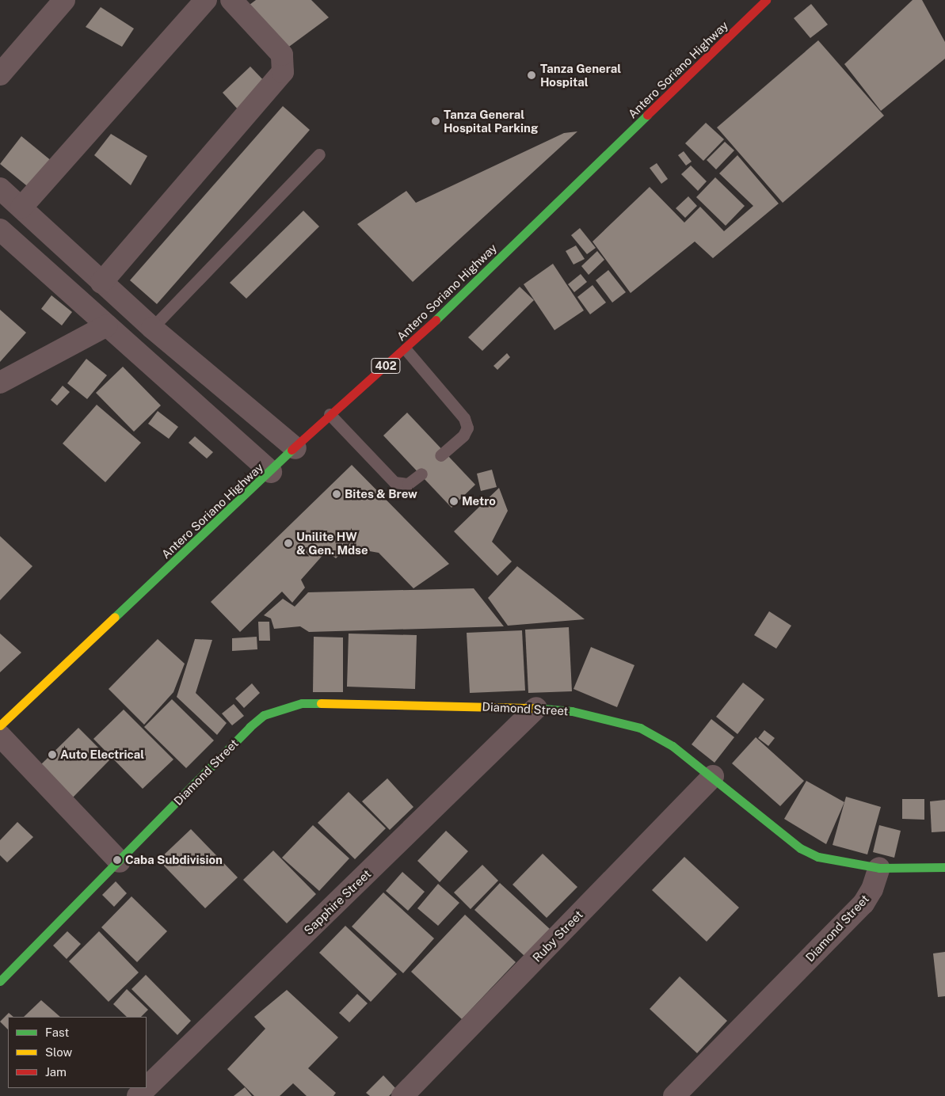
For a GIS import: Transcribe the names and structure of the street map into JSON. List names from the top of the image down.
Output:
{
  "streets": {
    "street": [
      "Antero Soriano Highway",
      "402",
      "Diamond Street",
      "Sapphire Street",
      "Ruby Street"
    ]
  },
  "crossings": [
    ["Diamond Street", "Sapphire Street"],
    ["Diamond Street", "Ruby Street"]
  ],
  "places": [
    "Tanza General Hospital",
    "Tanza General Hospital Parking",
    "Bites & Brew",
    "Metro",
    "Unilite HW & Gen. Mdse",
    "Auto Electrical",
    "Caba Subdivision"
  ],
  "legend": ["Fast", "Slow", "Jam"]
}
